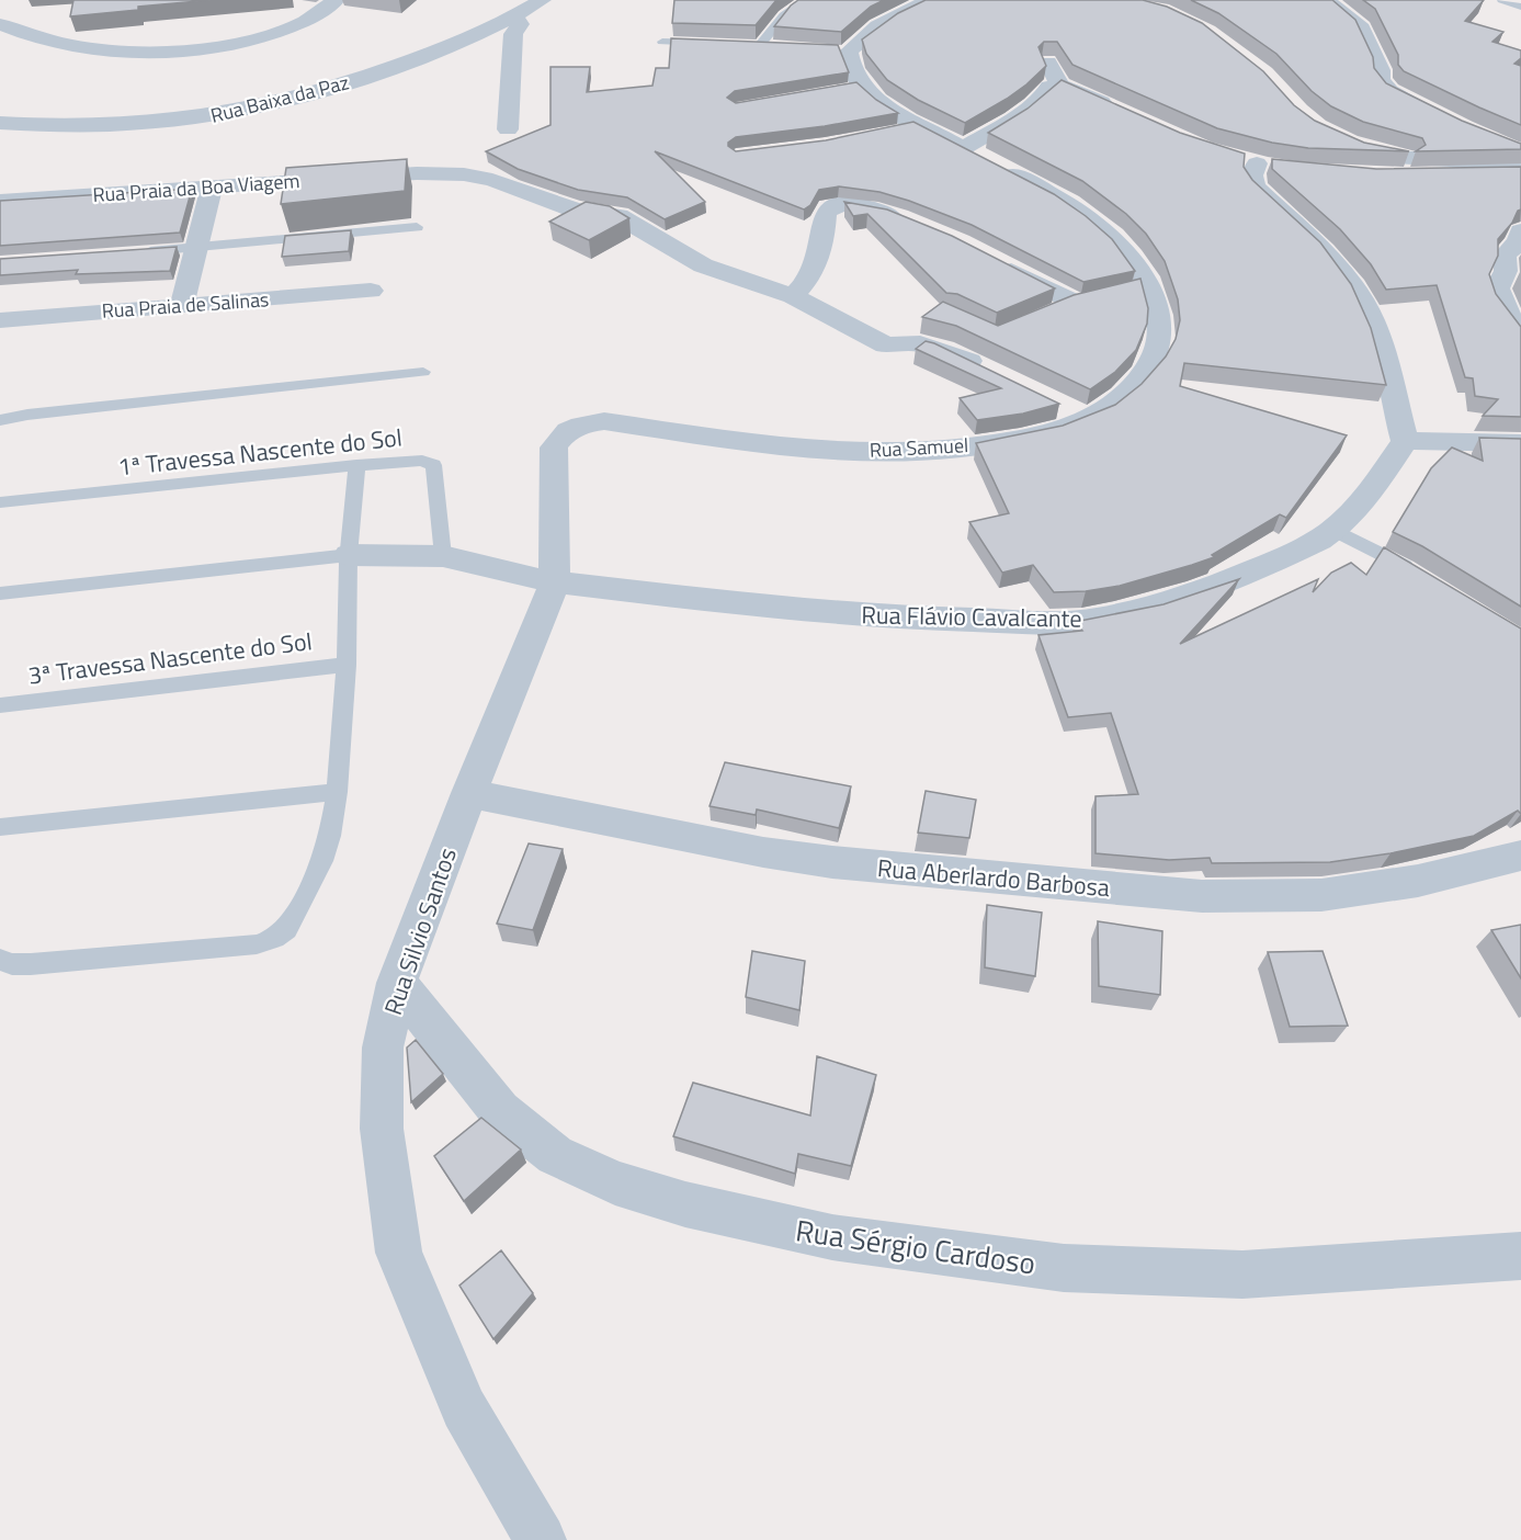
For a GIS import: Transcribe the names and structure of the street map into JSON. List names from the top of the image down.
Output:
{
  "streets": {
    "street": [
      "Rua Baixa da Paz",
      "Rua Praia da Boa Viagem",
      "Rua Praia de Salinas",
      "Rua Samuel",
      "Rua Flávio Cavalcante",
      "Rua Aberlardo Barbosa",
      "Rua Silvio Santos",
      "Rua Sérgio Cardoso"
    ],
    "lane": ["1ª Travessa Nascente do Sol", "3ª Travessa Nascente do Sol"]
  },
  "crossings": [
    ["Rua Samuel", "Rua Flávio Cavalcante"],
    ["Rua Samuel", "Rua Silvio Santos"],
    ["1ª Travessa Nascente do Sol", "Rua Flávio Cavalcante"],
    ["Rua Flávio Cavalcante", "Rua Silvio Santos"],
    ["Rua Aberlardo Barbosa", "Rua Silvio Santos"],
    ["Rua Silvio Santos", "Rua Sérgio Cardoso"]
  ]
}
